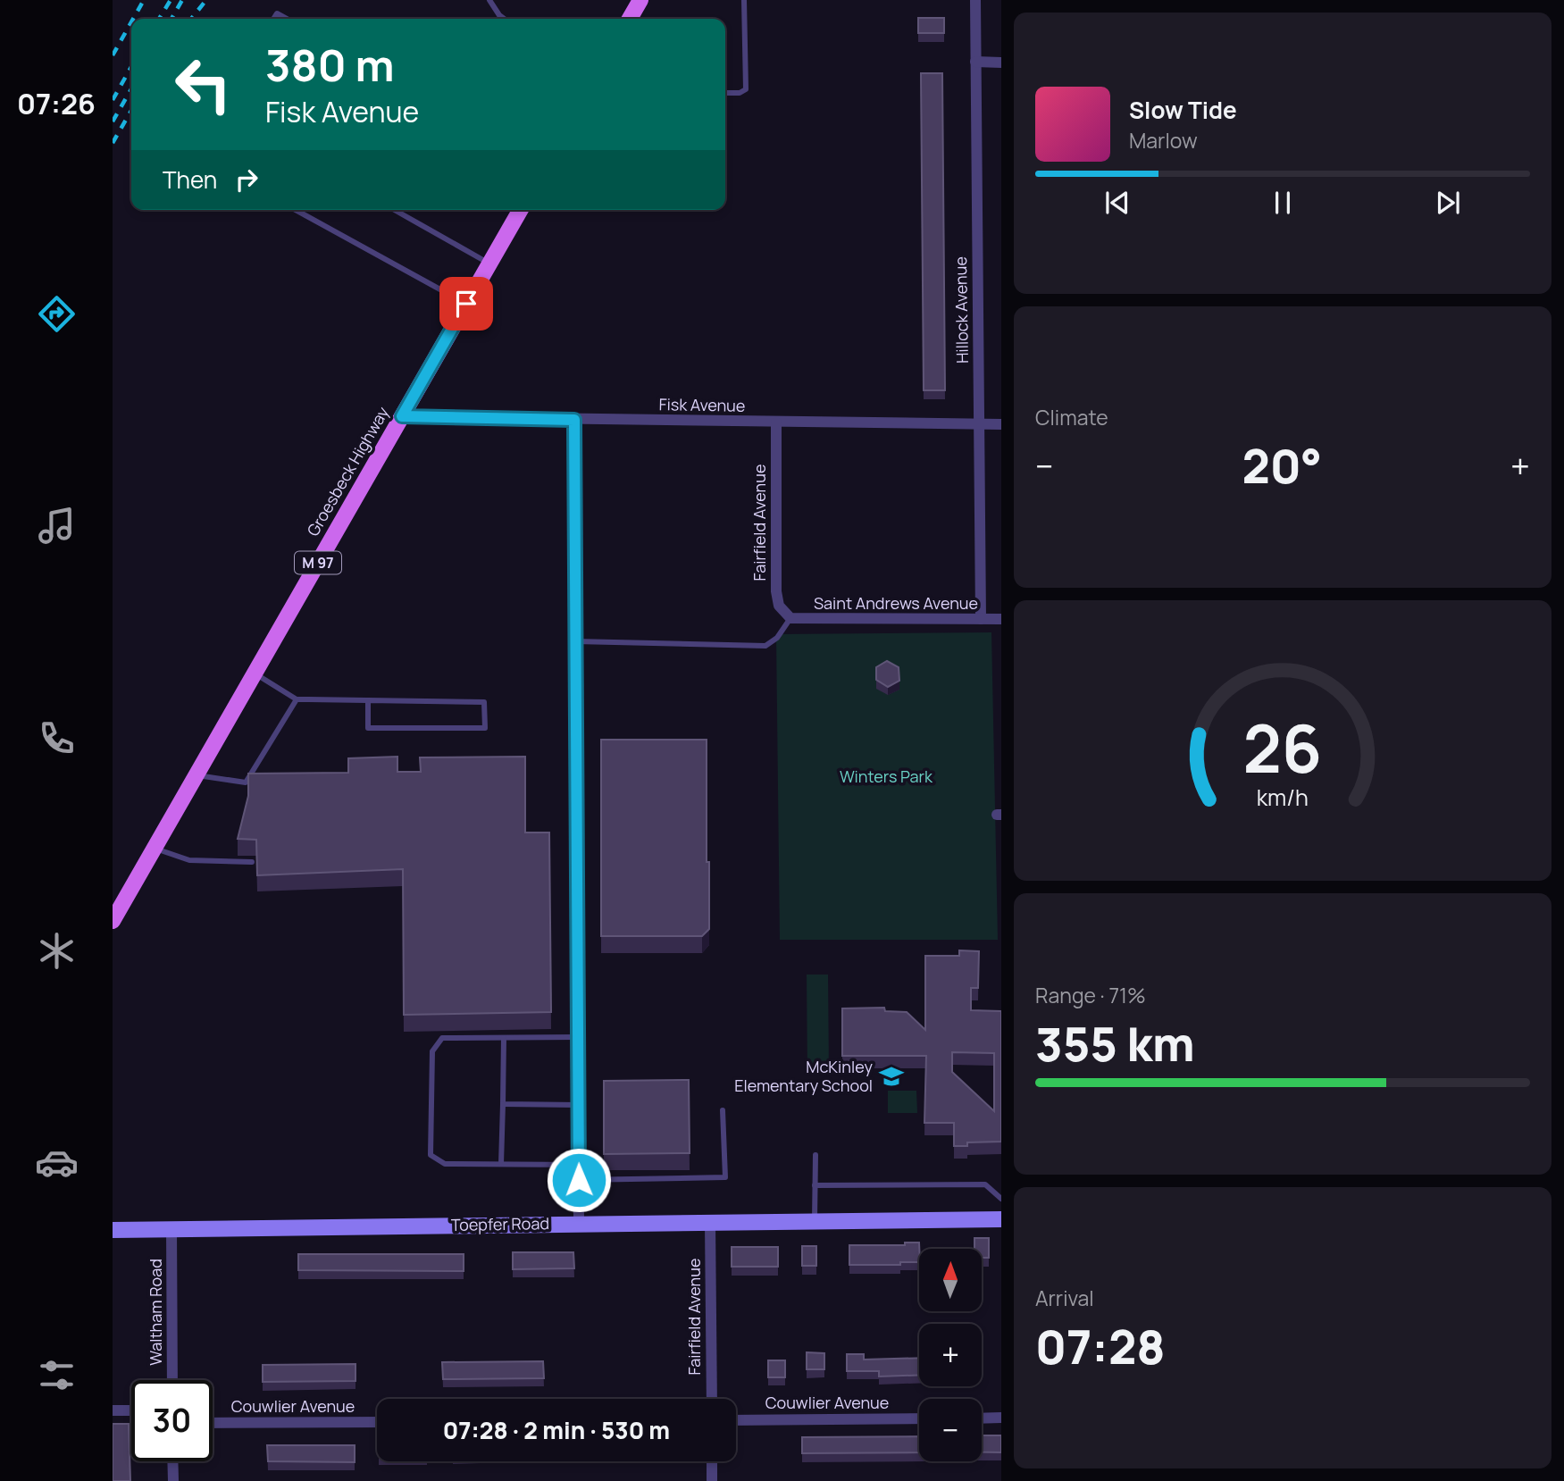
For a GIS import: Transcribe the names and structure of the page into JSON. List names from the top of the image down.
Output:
{
  "streets": {
    "main road": ["Groesbeck Highway", "M 97"],
    "street": [
      "Hillock Avenue",
      "Fisk Avenue",
      "Fairfield Avenue",
      "Saint Andrews Avenue",
      "Toepfer Road",
      "Waltham Road",
      "Couwlier Avenue"
    ]
  },
  "crossings": [
    ["Hillock Avenue", "Fisk Avenue"],
    ["Hillock Avenue", "Saint Andrews Avenue"],
    ["Fisk Avenue", "Groesbeck Highway"],
    ["Fisk Avenue", "Fairfield Avenue"],
    ["Fairfield Avenue", "Saint Andrews Avenue"],
    ["Fairfield Avenue", "Toepfer Road"],
    ["Toepfer Road", "Waltham Road"]
  ],
  "parks": ["Winters Park"],
  "places": {
    "school or university": ["McKinley Elementary School"]
  },
  "north": "top",
  "page": {
    "tabs": "07:26",
    "turn": ["380 m", "Fisk Avenue"],
    "song": ["Slow Tide", "Marlow"],
    "then": "Then",
    "tile": [
      "Climate",
      ["Range · 71%", "355 km"],
      ["Arrival", "07:28"]
    ],
    "heat": ["−", "20°", "+"],
    "map_buttons": ["+", "−"],
    "limit": "30",
    "trip": "07:28 · 2 min · 530 m",
    "gauge": ["26", "km/h"]
  }
}
